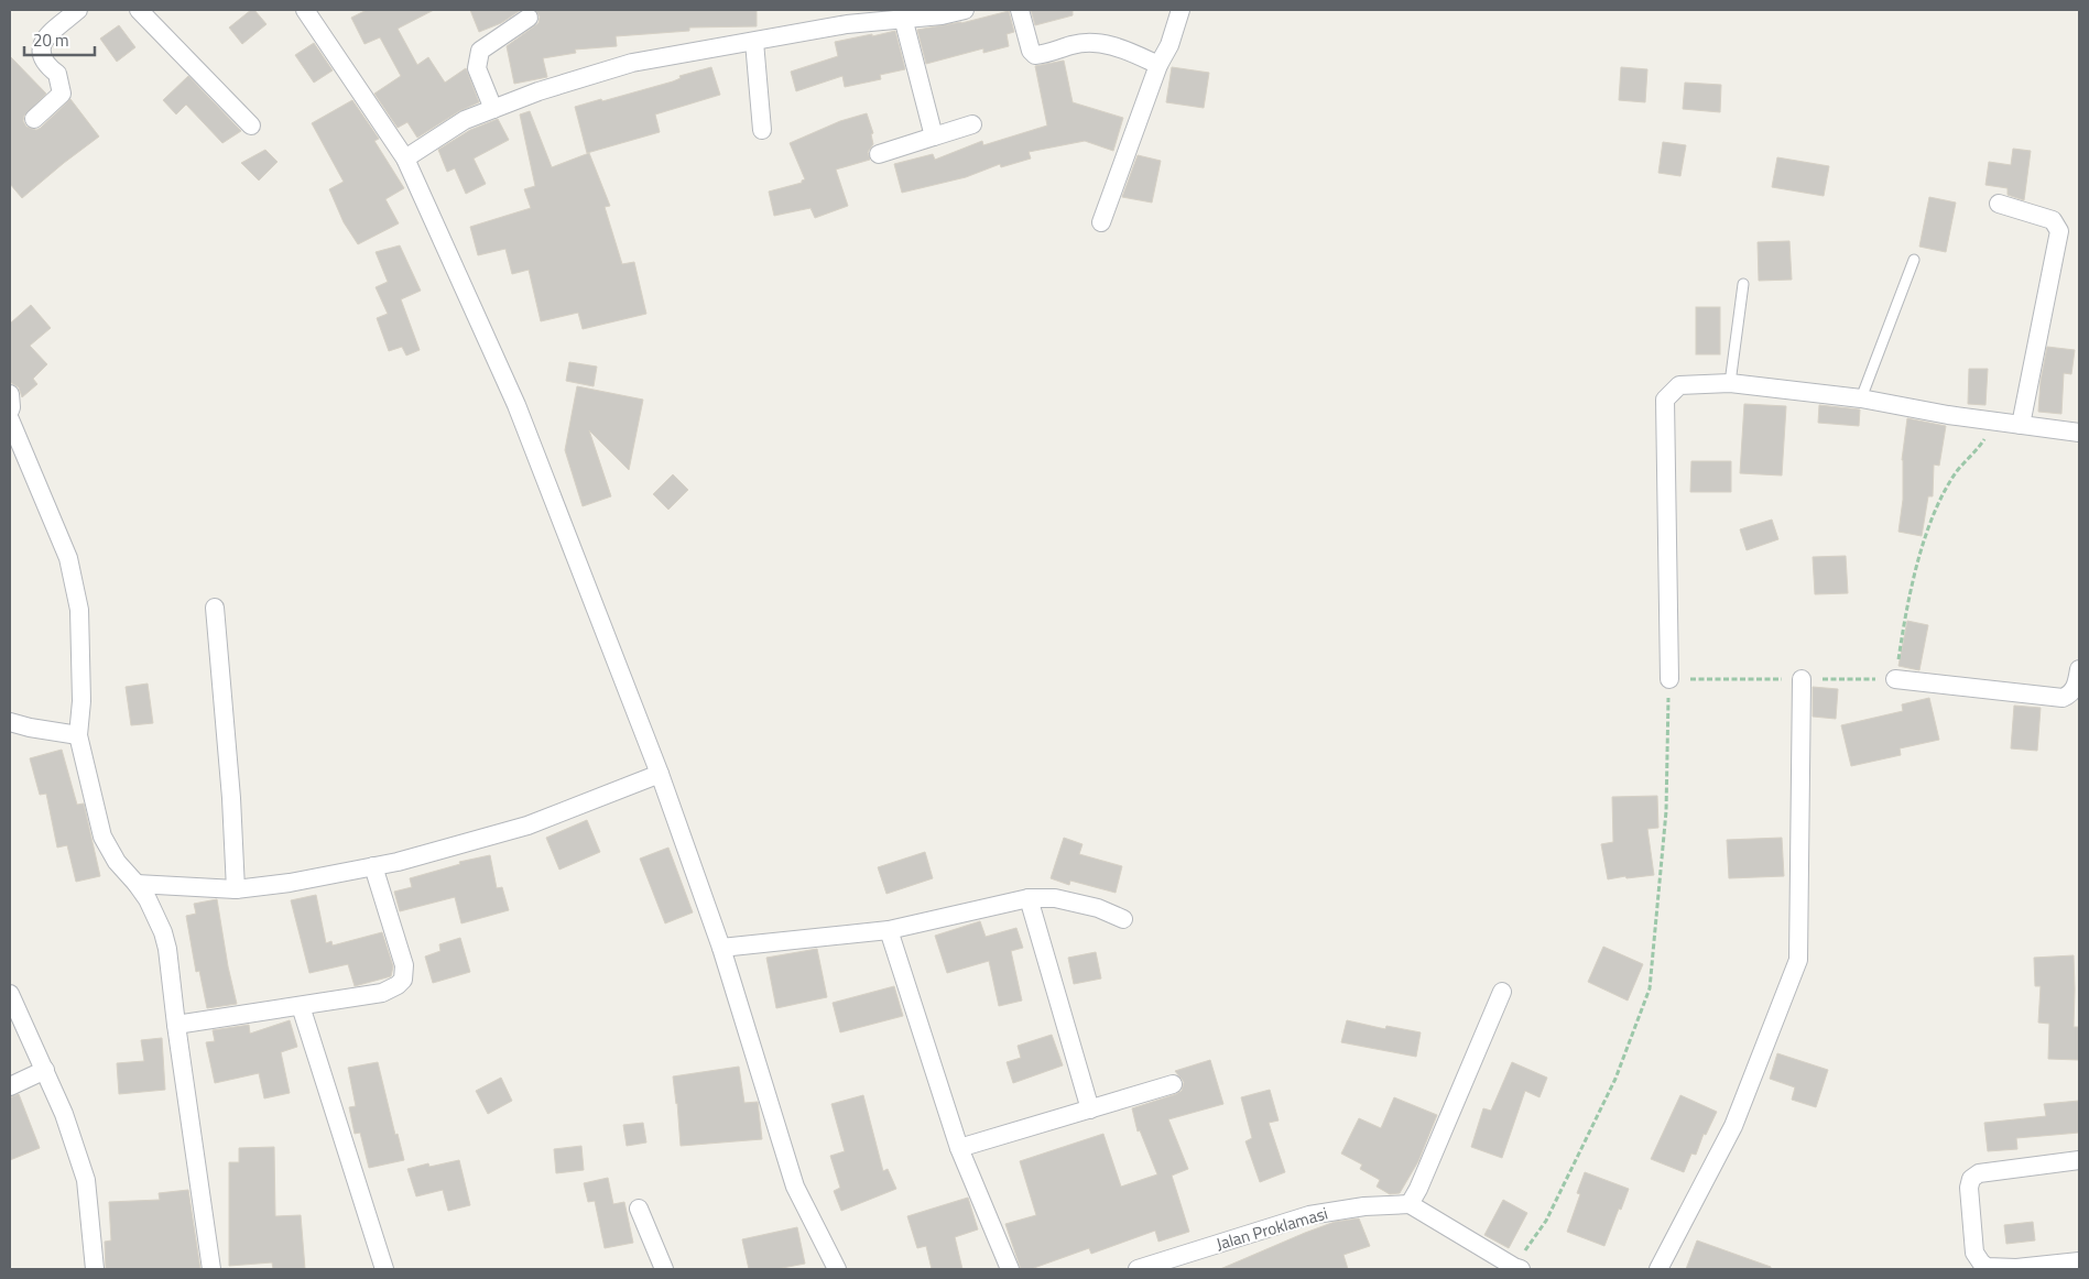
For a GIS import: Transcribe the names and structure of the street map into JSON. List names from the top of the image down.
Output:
{
  "streets": {
    "street": ["Jalan Proklamasi"]
  },
  "scale_bar": "20 m"
}
